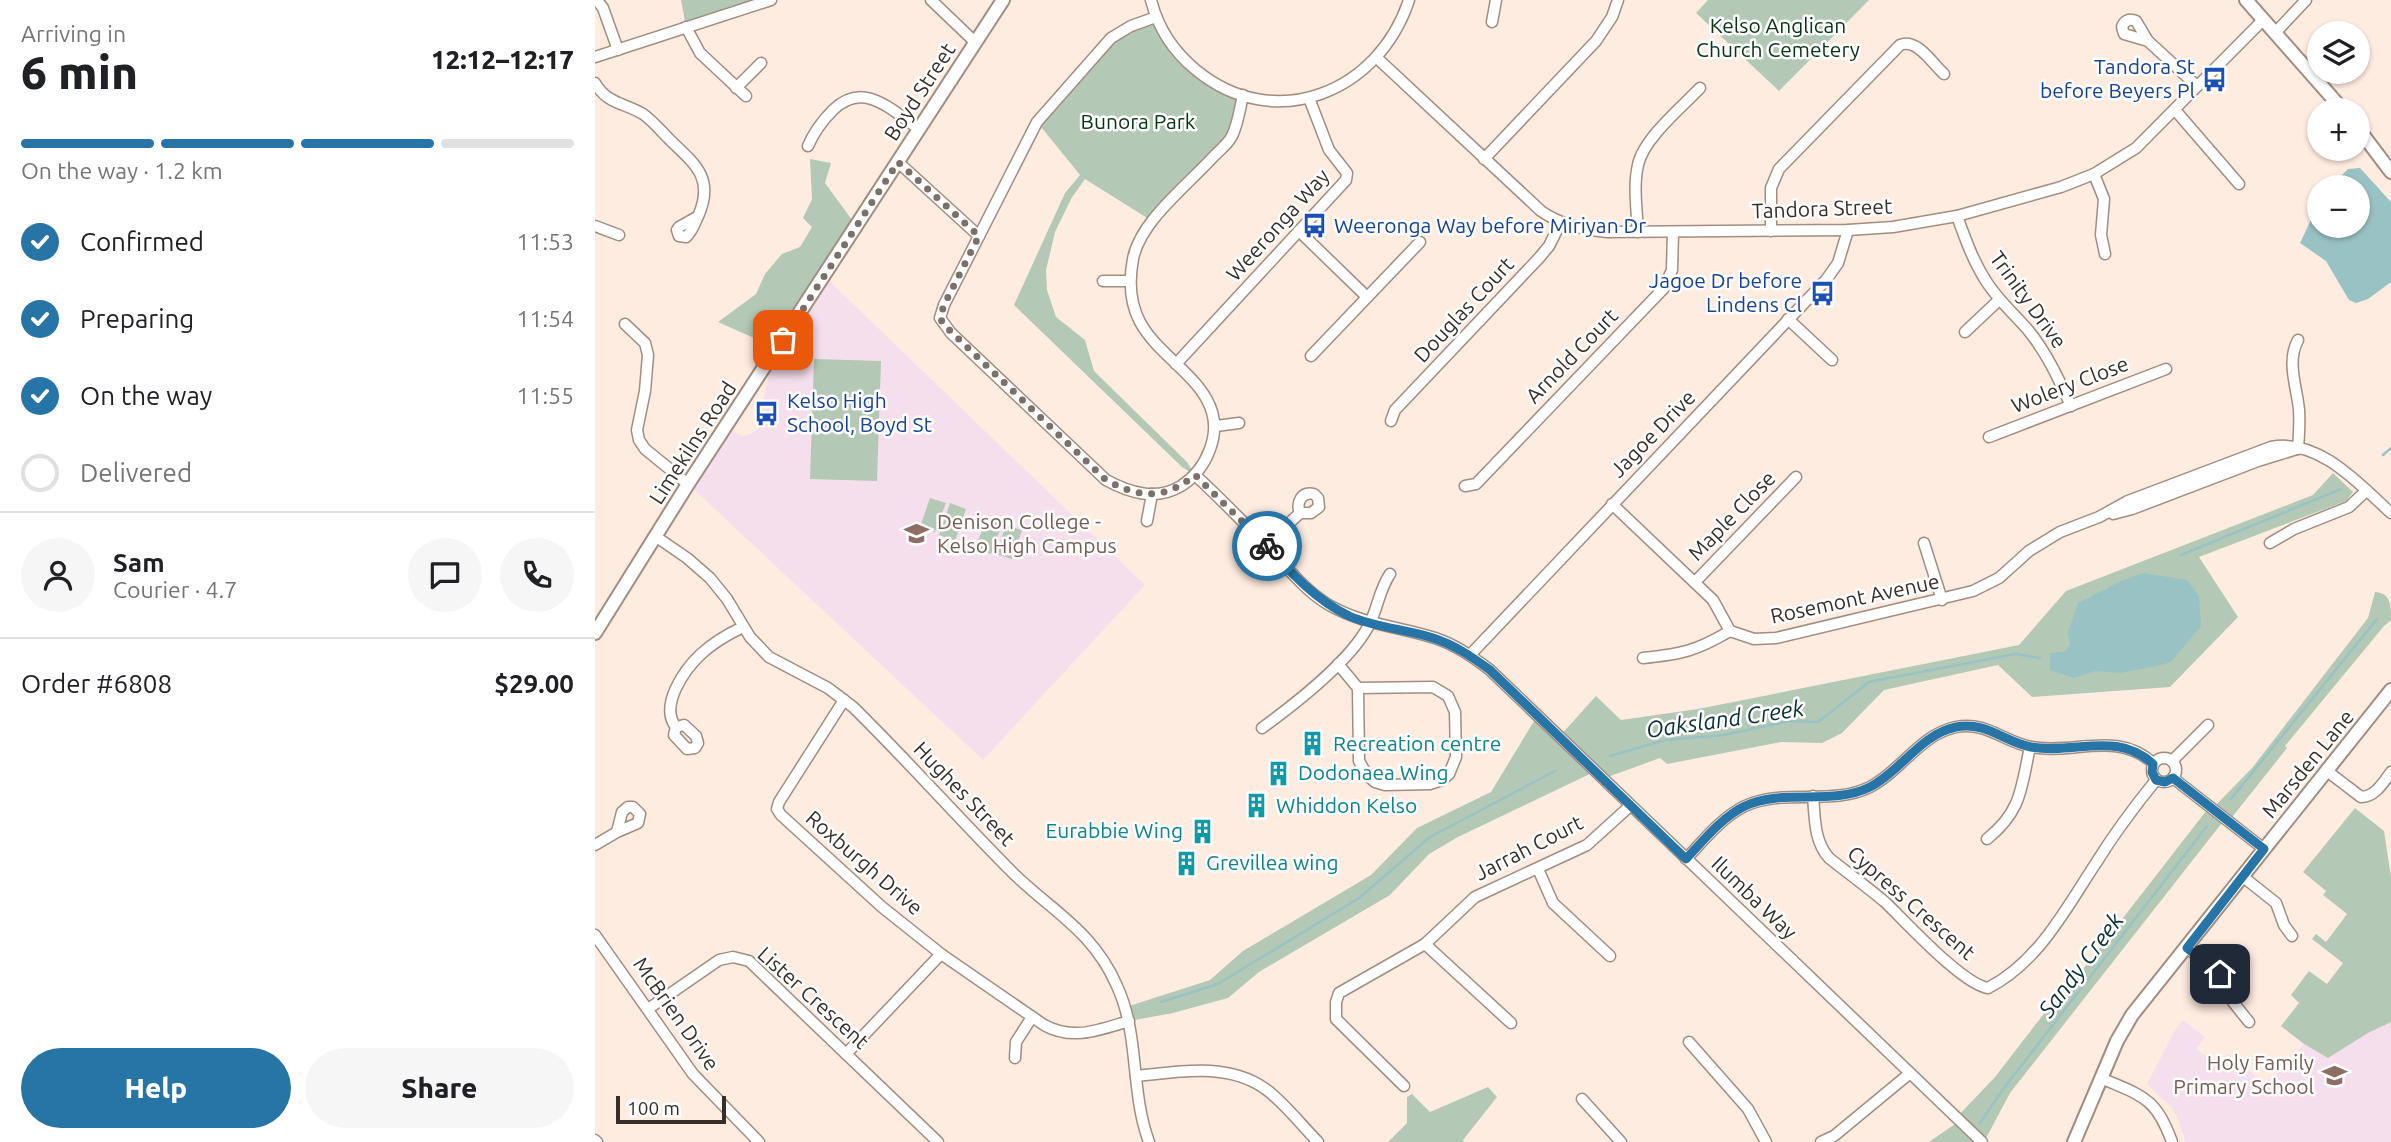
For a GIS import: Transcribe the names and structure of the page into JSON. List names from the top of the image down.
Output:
{
  "streets": {
    "main road": ["Boyd Street", "Limekilns Road", "Marsden Lane"],
    "street": [
      "Tandora Street",
      "Weeronga Way",
      "Trinity Drive",
      "Douglas Court",
      "Arnold Court",
      "Wolery Close",
      "Jagoe Drive",
      "Maple Close",
      "Rosemont Avenue",
      "Hughes Street",
      "Jarrah Court",
      "Roxburgh Drive",
      "Ilumba Way",
      "Cypress Crescent",
      "Lister Crescent",
      "McBrien Drive"
    ]
  },
  "crossings": [
    ["Boyd Street", "Limekilns Road"],
    ["Tandora Street", "Trinity Drive"],
    ["Tandora Street", "Douglas Court"],
    ["Tandora Street", "Arnold Court"],
    ["Tandora Street", "Jagoe Drive"],
    ["Trinity Drive", "Wolery Close"],
    ["Jagoe Drive", "Ilumba Way"],
    ["Limekilns Road", "Hughes Street"],
    ["Hughes Street", "Roxburgh Drive"],
    ["Jarrah Court", "Ilumba Way"],
    ["Lister Crescent", "McBrien Drive"]
  ],
  "water": ["Oaksland Creek", "Sandy Creek"],
  "parks": ["Kelso Anglican Church Cemetery", "Bunora Park"],
  "places": {
    "bus stop": [
      "Tandora St before Beyers Pl",
      "Weeronga Way before Miriyan Dr",
      "Jagoe Dr before Lindens Cl",
      "Kelso High School, Boyd St"
    ],
    "school or university": ["Denison College - Kelso High Campus", "Holy Family Primary School"],
    "building": [
      "Recreation centre",
      "Dodonaea Wing",
      "Whiddon Kelso",
      "Eurabbie Wing",
      "Grevillea wing"
    ]
  },
  "scale_bar": "100 m",
  "page": {
    "heading": ["6 min", "Arriving in", "12:12–12:17"],
    "panel": [
      "Sam",
      "Courier · 4.7",
      "Order #6808",
      "$29.00"
    ],
    "map_buttons": ["+", "−"],
    "bar": "On the way · 1.2 km",
    "list": [
      ["Confirmed", "11:53"],
      ["Preparing", "11:54"],
      ["On the way", "11:55"],
      "Delivered"
    ],
    "buttons": ["Help", "Share"],
    "scale": "100 m"
  }
}
